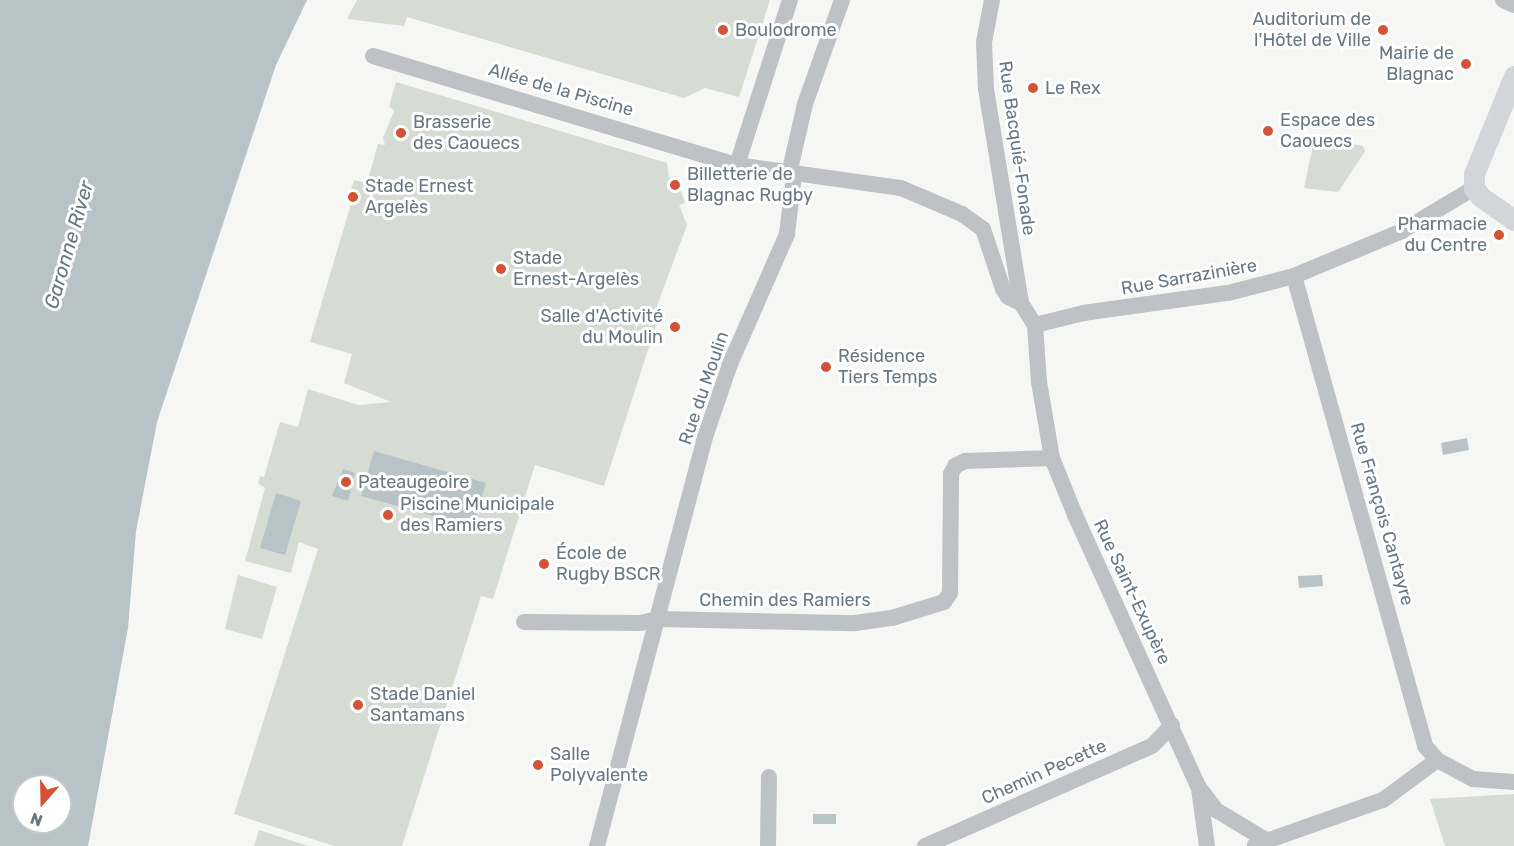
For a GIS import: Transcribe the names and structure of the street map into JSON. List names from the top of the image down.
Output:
{
  "streets": {
    "street": [
      "Allée de la Piscine",
      "Rue Bacquié-Fonade",
      "Rue Sarrazinière",
      "Rue du Moulin",
      "Rue François Cantayre",
      "Rue Saint-Exupère",
      "Chemin des Ramiers",
      "Chemin Pecette"
    ]
  },
  "crossings": [
    ["Allée de la Piscine", "Rue Bacquié-Fonade"],
    ["Allée de la Piscine", "Rue du Moulin"],
    ["Rue Sarrazinière", "Rue François Cantayre"],
    ["Rue Sarrazinière", "Rue Saint-Exupère"],
    ["Rue du Moulin", "Chemin des Ramiers"],
    ["Rue François Cantayre", "Rue Saint-Exupère"],
    ["Rue Saint-Exupère", "Chemin des Ramiers"],
    ["Rue Saint-Exupère", "Chemin Pecette"]
  ],
  "water": ["Garonne River"],
  "places": [
    "Boulodrome",
    "Auditorium de l'Hôtel de Ville",
    "Mairie de Blagnac",
    "Le Rex",
    "Espace des Caouecs",
    "Brasserie des Caouecs",
    "Billetterie de Blagnac Rugby",
    "Stade Ernest Argelès",
    "Pharmacie du Centre",
    "Stade Ernest-Argelès",
    "Salle d'Activité du Moulin",
    "Résidence Tiers Temps",
    "Pateaugeoire",
    "Piscine Municipale des Ramiers",
    "École de Rugby BSCR",
    "Stade Daniel Santamans",
    "Salle Polyvalente"
  ],
  "north": "bottom"
}
